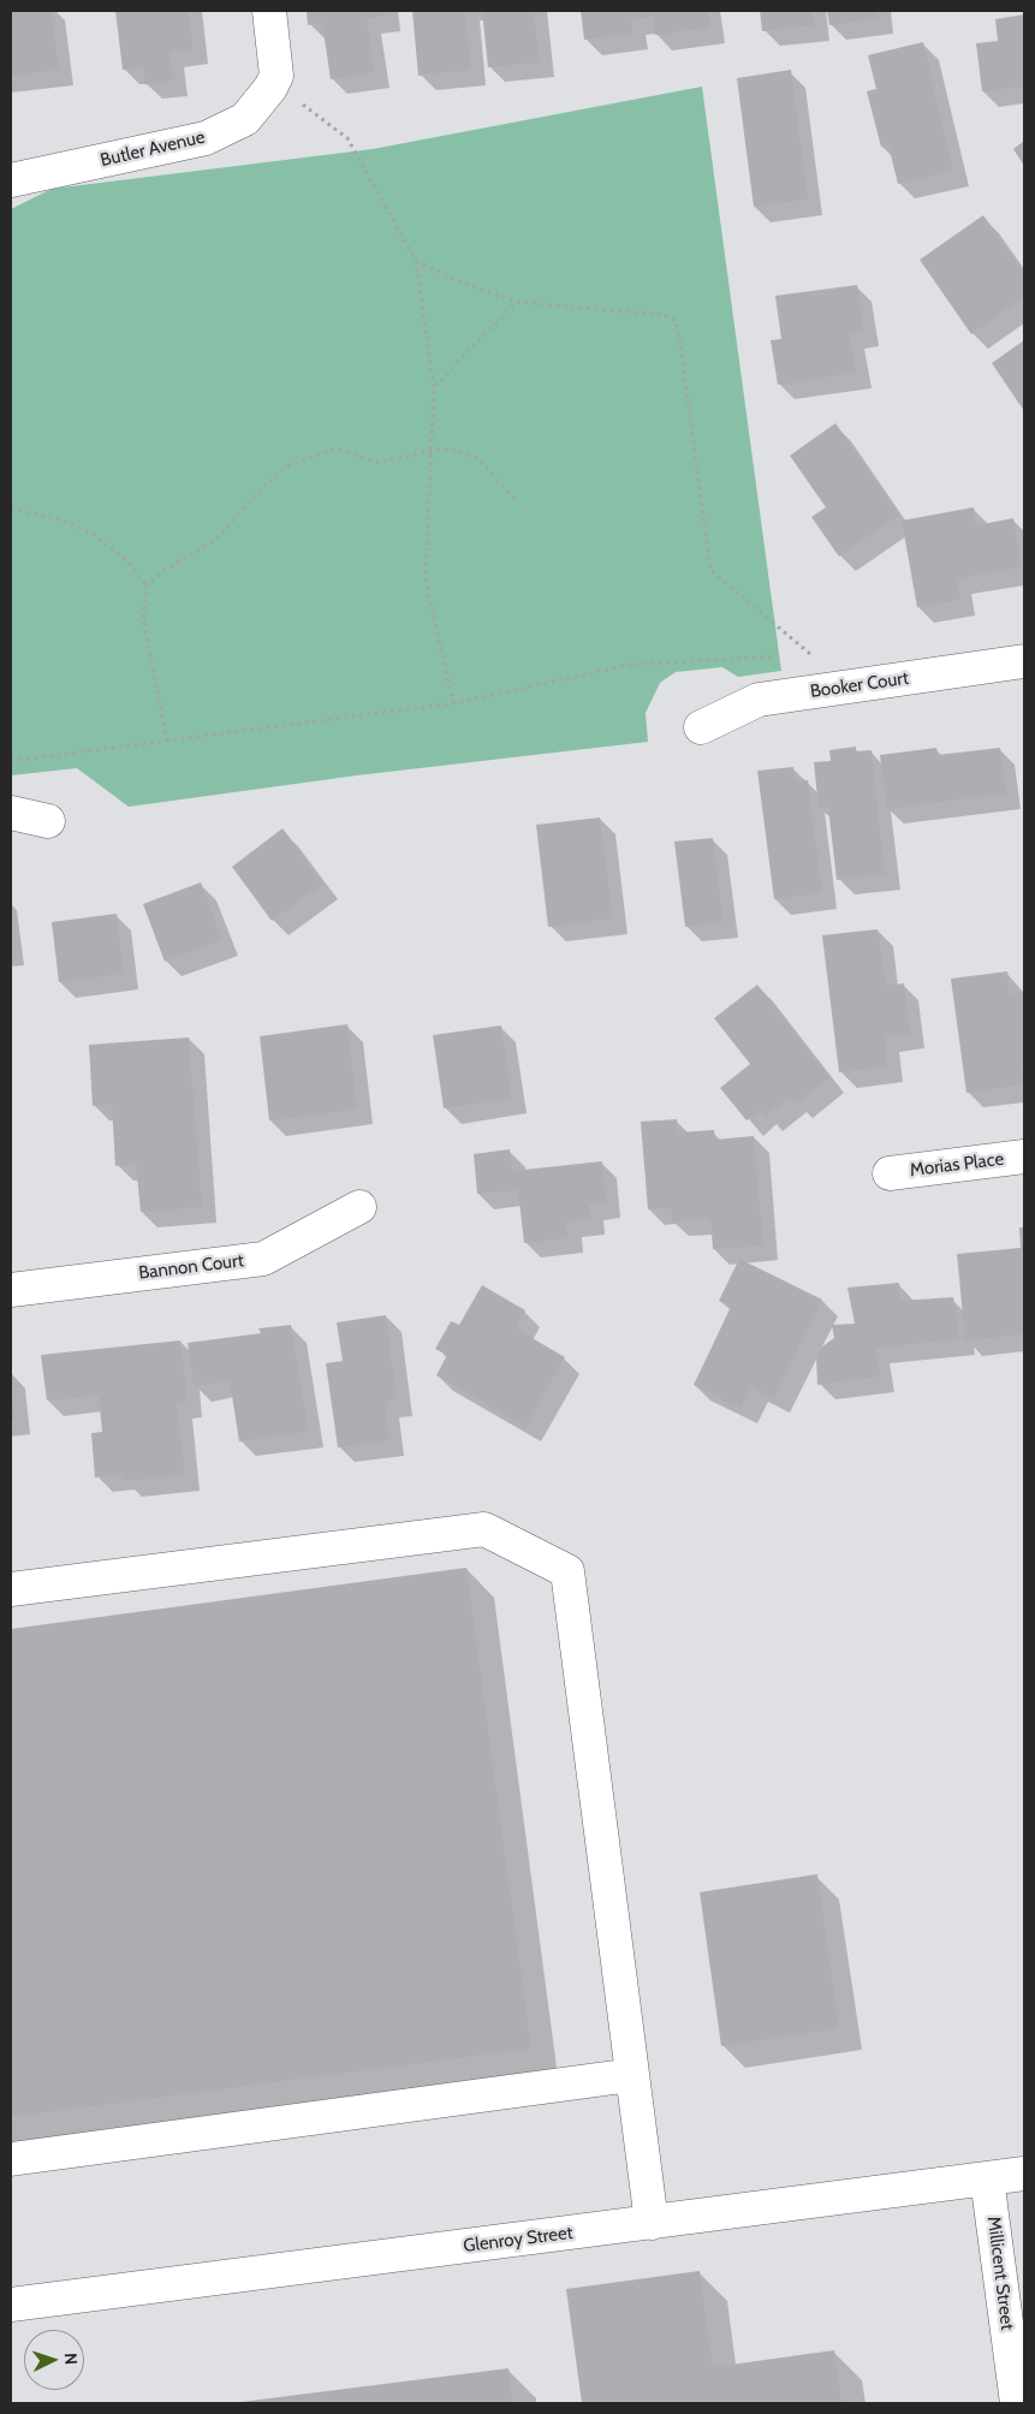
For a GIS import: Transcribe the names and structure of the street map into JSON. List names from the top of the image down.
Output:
{
  "streets": {
    "street": [
      "Butler Avenue",
      "Booker Court",
      "Morias Place",
      "Bannon Court",
      "Glenroy Street",
      "Millicent Street"
    ]
  },
  "crossings": [
    ["Glenroy Street", "Millicent Street"]
  ],
  "north": "right"
}
